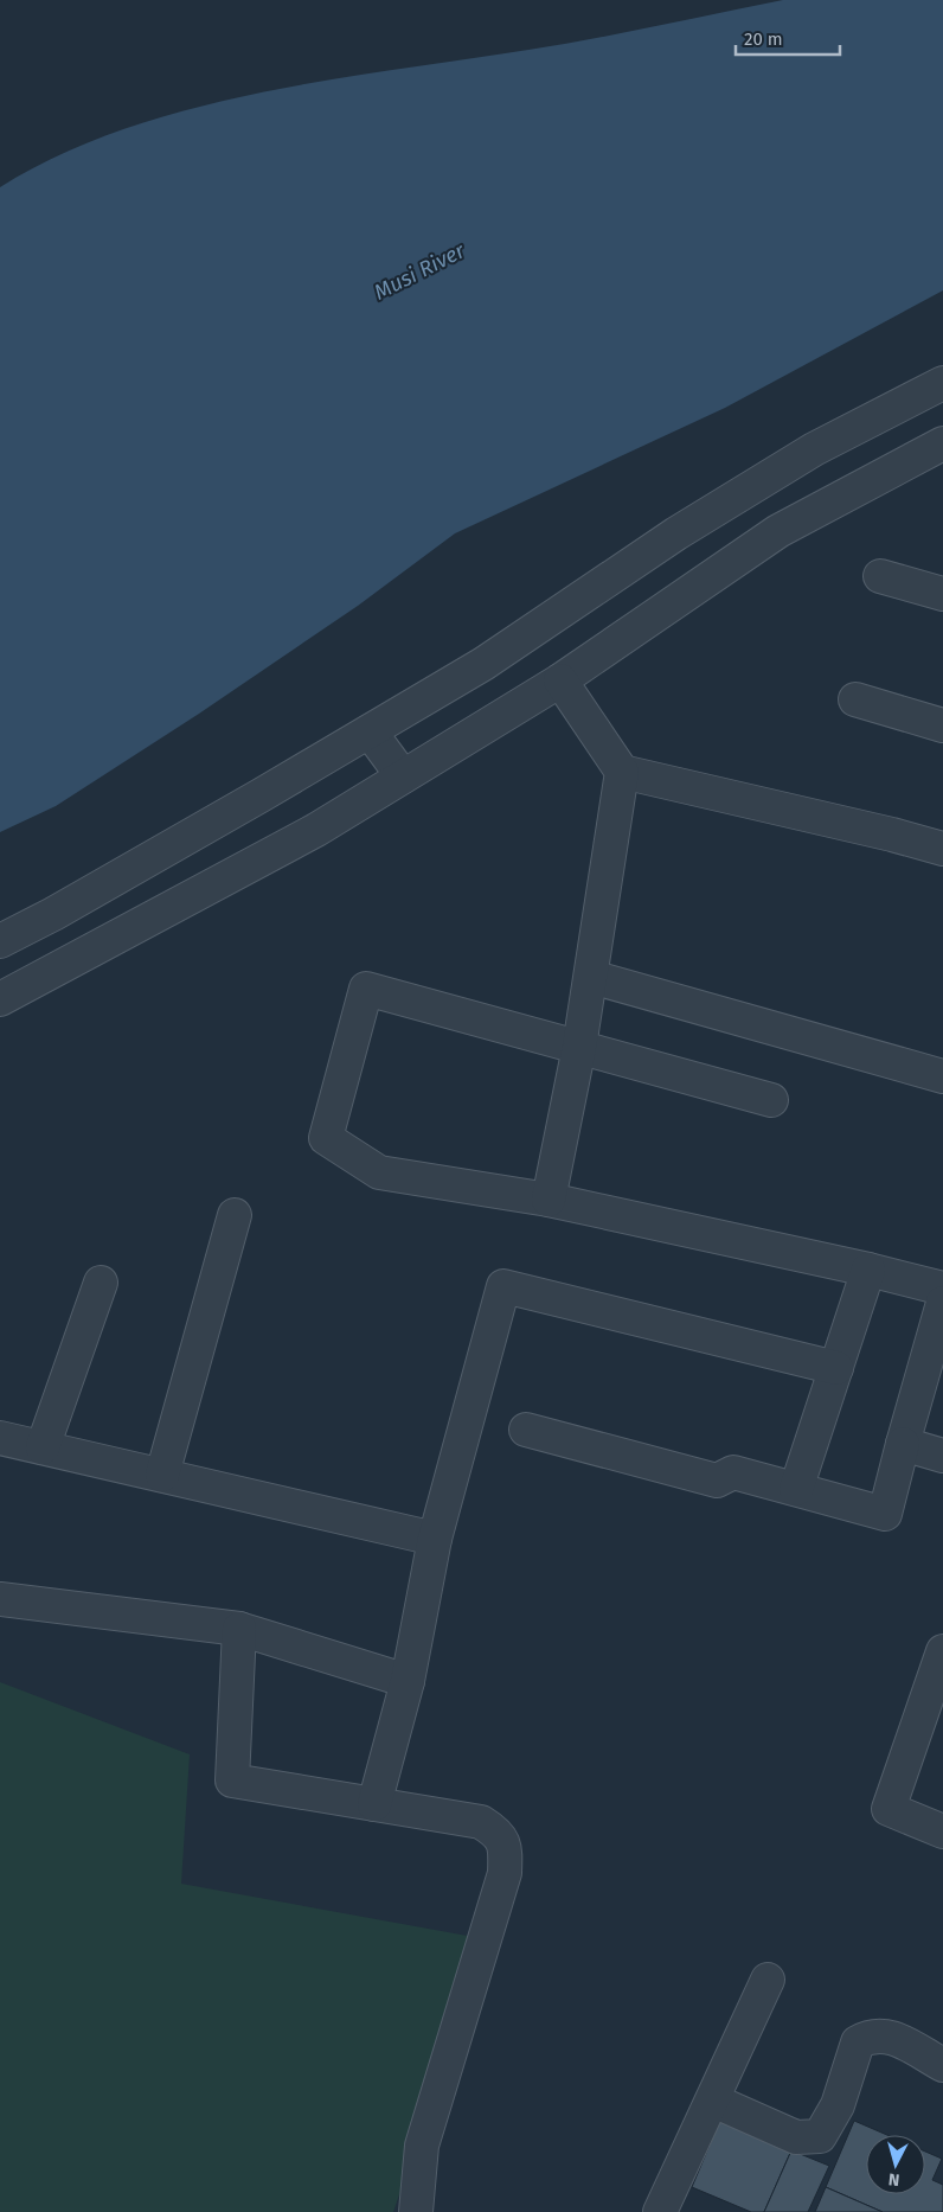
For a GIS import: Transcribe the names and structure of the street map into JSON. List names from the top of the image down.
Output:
{
  "water": ["Musi River"],
  "scale_bar": "20 m",
  "north": "bottom"
}
